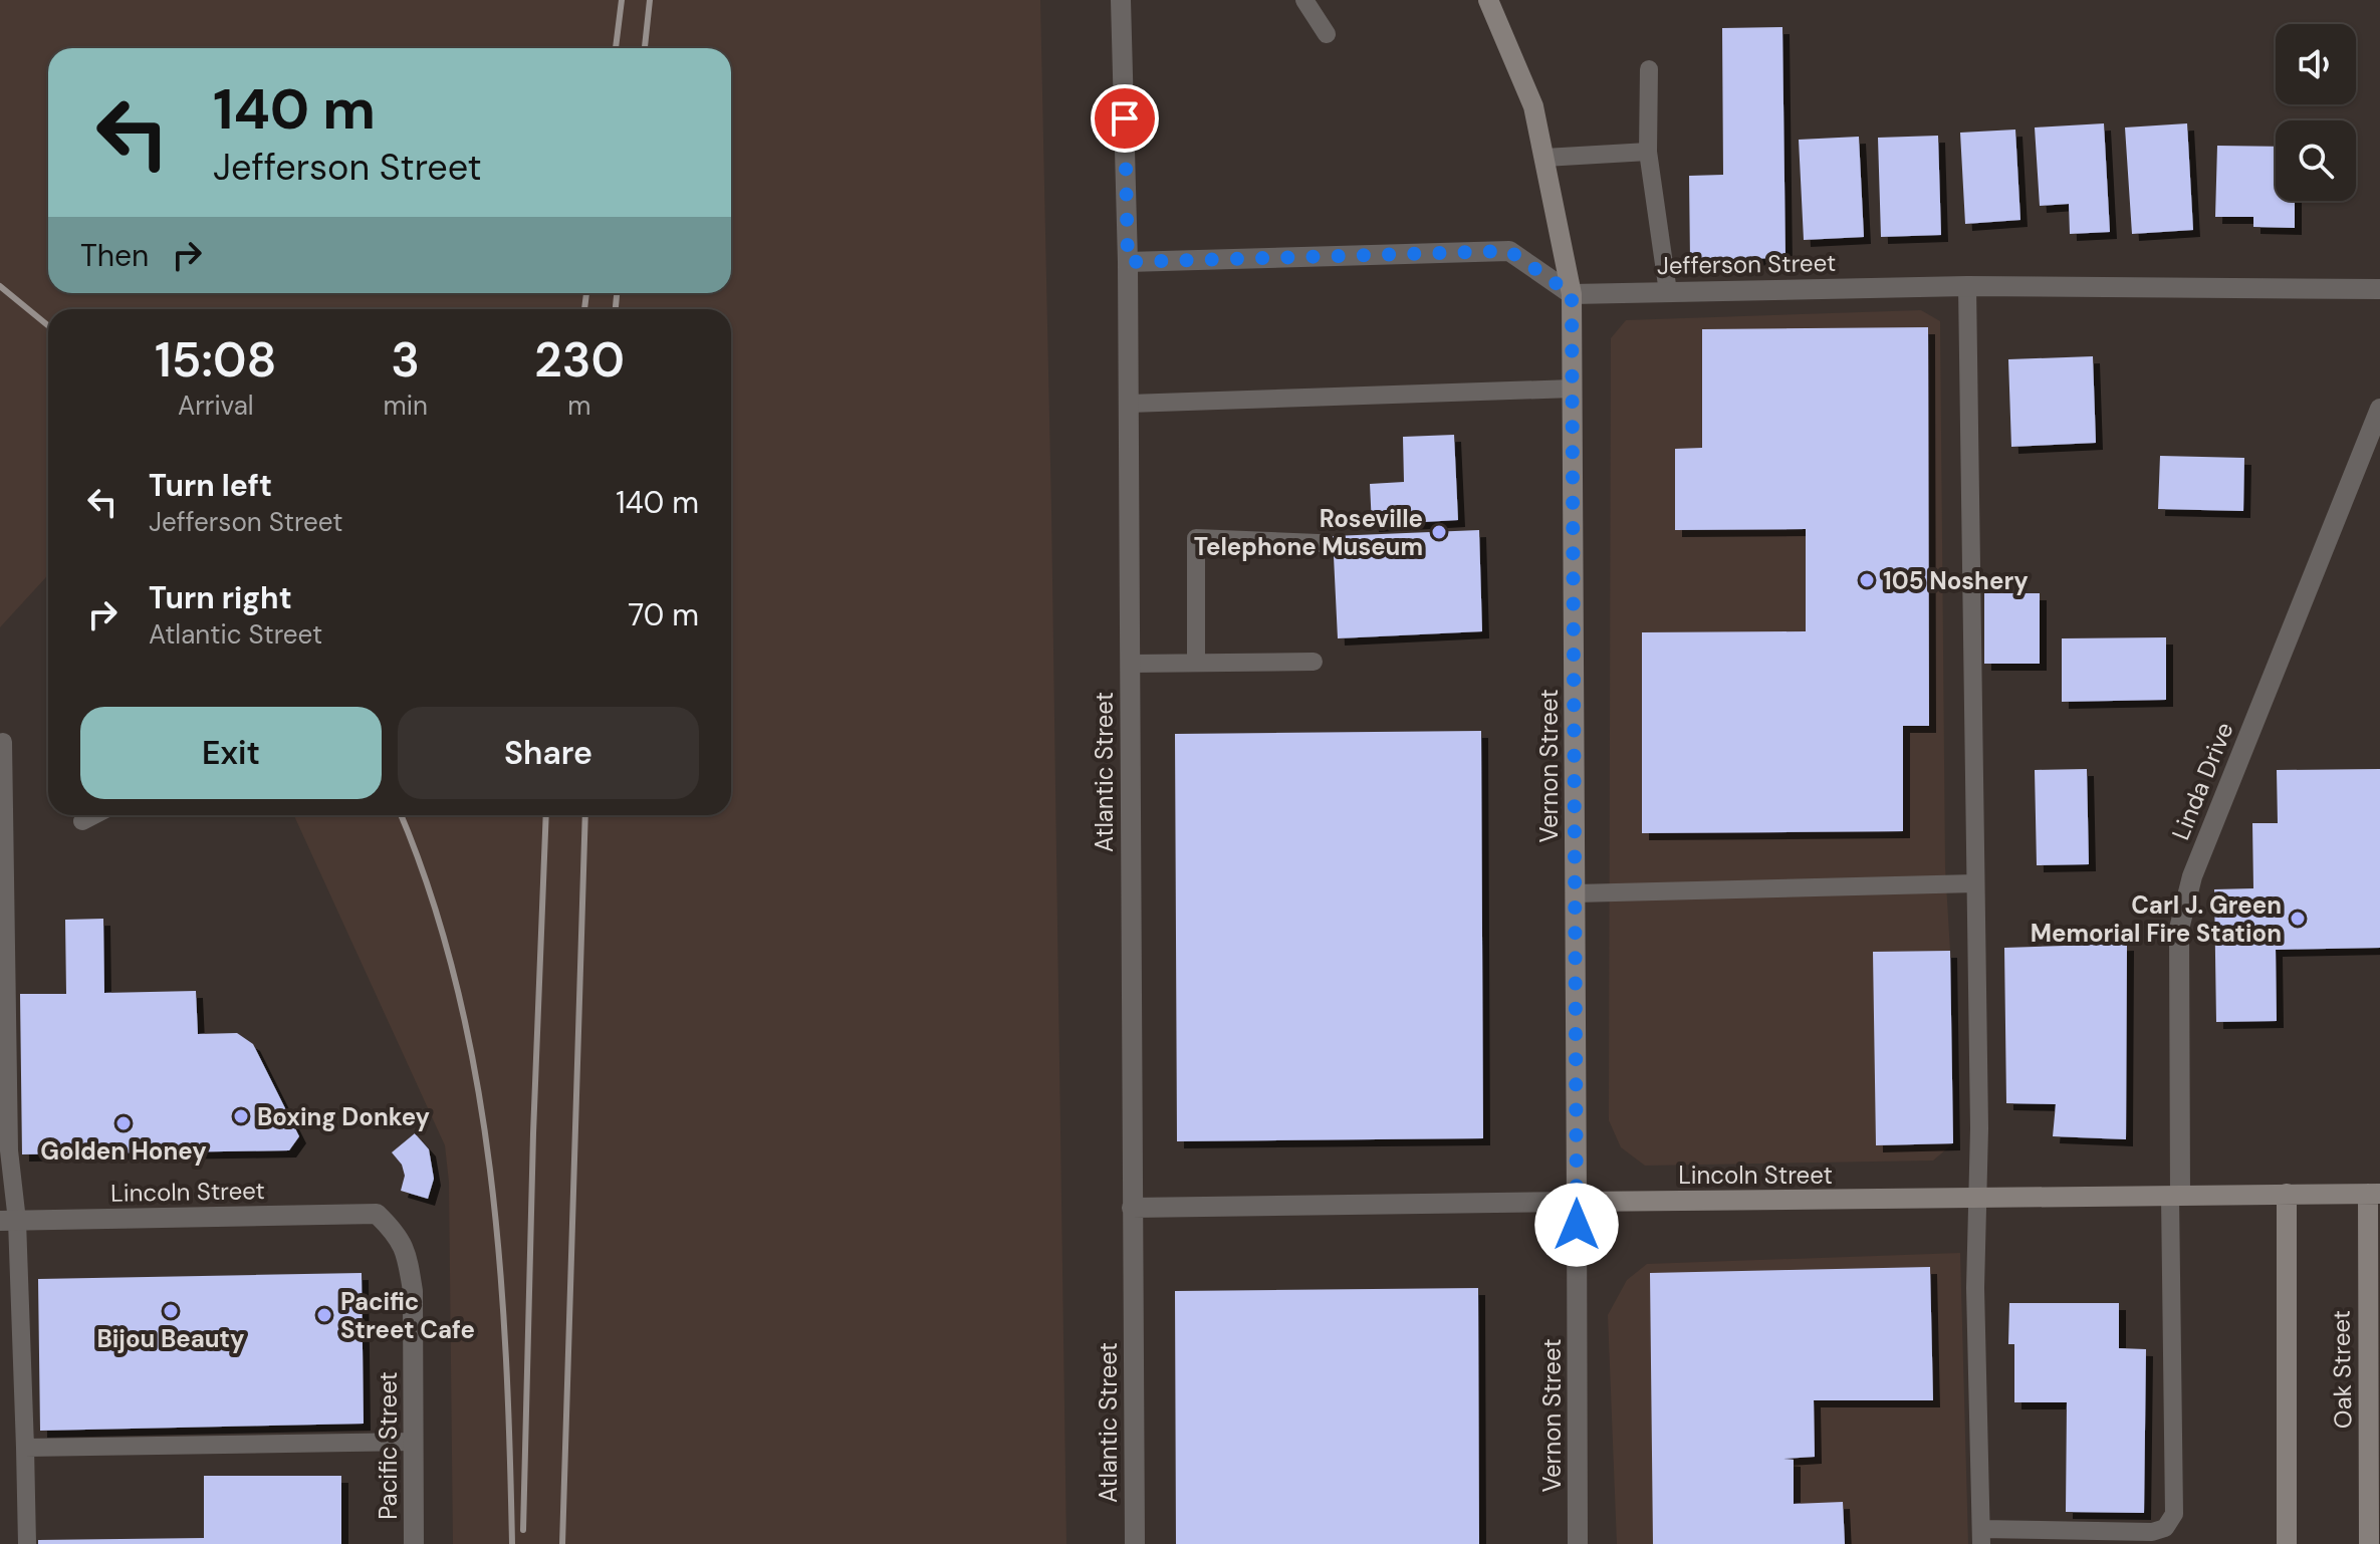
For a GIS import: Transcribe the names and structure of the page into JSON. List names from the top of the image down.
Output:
{
  "streets": {
    "main road": ["Vernon Street", "Lincoln Street", "Oak Street"],
    "street": [
      "Jefferson Street",
      "Atlantic Street",
      "Linda Drive",
      "Pacific Street"
    ]
  },
  "crossings": [
    ["Jefferson Street", "Vernon Street"],
    ["Vernon Street", "Lincoln Street"],
    ["Atlantic Street", "Lincoln Street"],
    ["Linda Drive", "Lincoln Street"],
    ["Lincoln Street", "Oak Street"],
    ["Lincoln Street", "Pacific Street"]
  ],
  "places": [
    "Roseville Telephone Museum",
    "105 Noshery",
    "Carl J. Green Memorial Fire Station",
    "Boxing Donkey",
    "Golden Honey",
    "Bijou Beauty",
    "Pacific Street Cafe"
  ],
  "page": {
    "turn": ["140 m", "Jefferson Street"],
    "then": "Then",
    "eta": [
      "15:08",
      "Arrival",
      "3",
      "min",
      "230",
      "m"
    ],
    "list": [
      {
        "name": "Turn left",
        "note": "Jefferson Street",
        "value": "140 m"
      },
      {
        "name": "Turn right",
        "note": "Atlantic Street",
        "value": "70 m"
      }
    ],
    "buttons": ["Exit", "Share"]
  }
}
